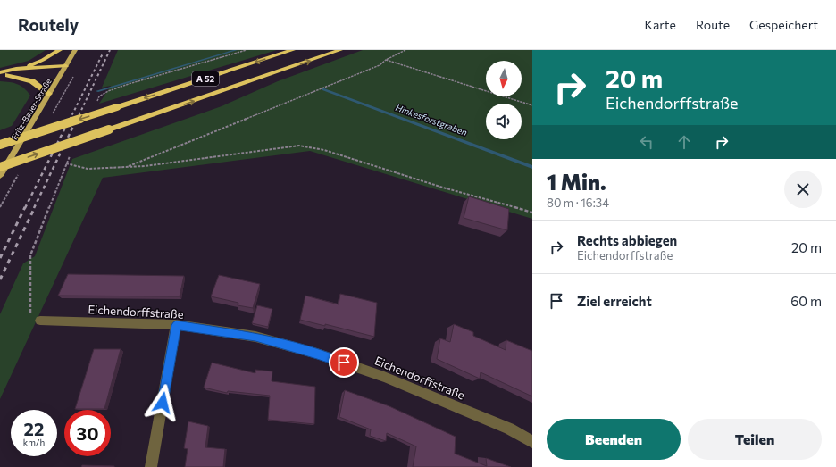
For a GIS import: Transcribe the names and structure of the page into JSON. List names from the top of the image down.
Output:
{
  "streets": {
    "highway": ["A 52"],
    "main road": ["Fritz-Bauer-Straße"],
    "street": ["Eichendorffstraße"]
  },
  "water": ["Hinkesforstgraben"],
  "north": "bottom",
  "page": {
    "header": "Routely",
    "nav": ["Karte", "Route", "Gespeichert"],
    "turn": ["20 m", "Eichendorffstraße"],
    "heading": ["1 Min.", "80 m · 16:34"],
    "list": [
      {
        "name": "Rechts abbiegen",
        "note": "Eichendorffstraße",
        "value": "20 m"
      },
      {
        "name": "Ziel erreicht",
        "value": "60 m"
      }
    ],
    "speed": "22 km/h",
    "limit": "30",
    "buttons": ["Beenden", "Teilen"]
  }
}
